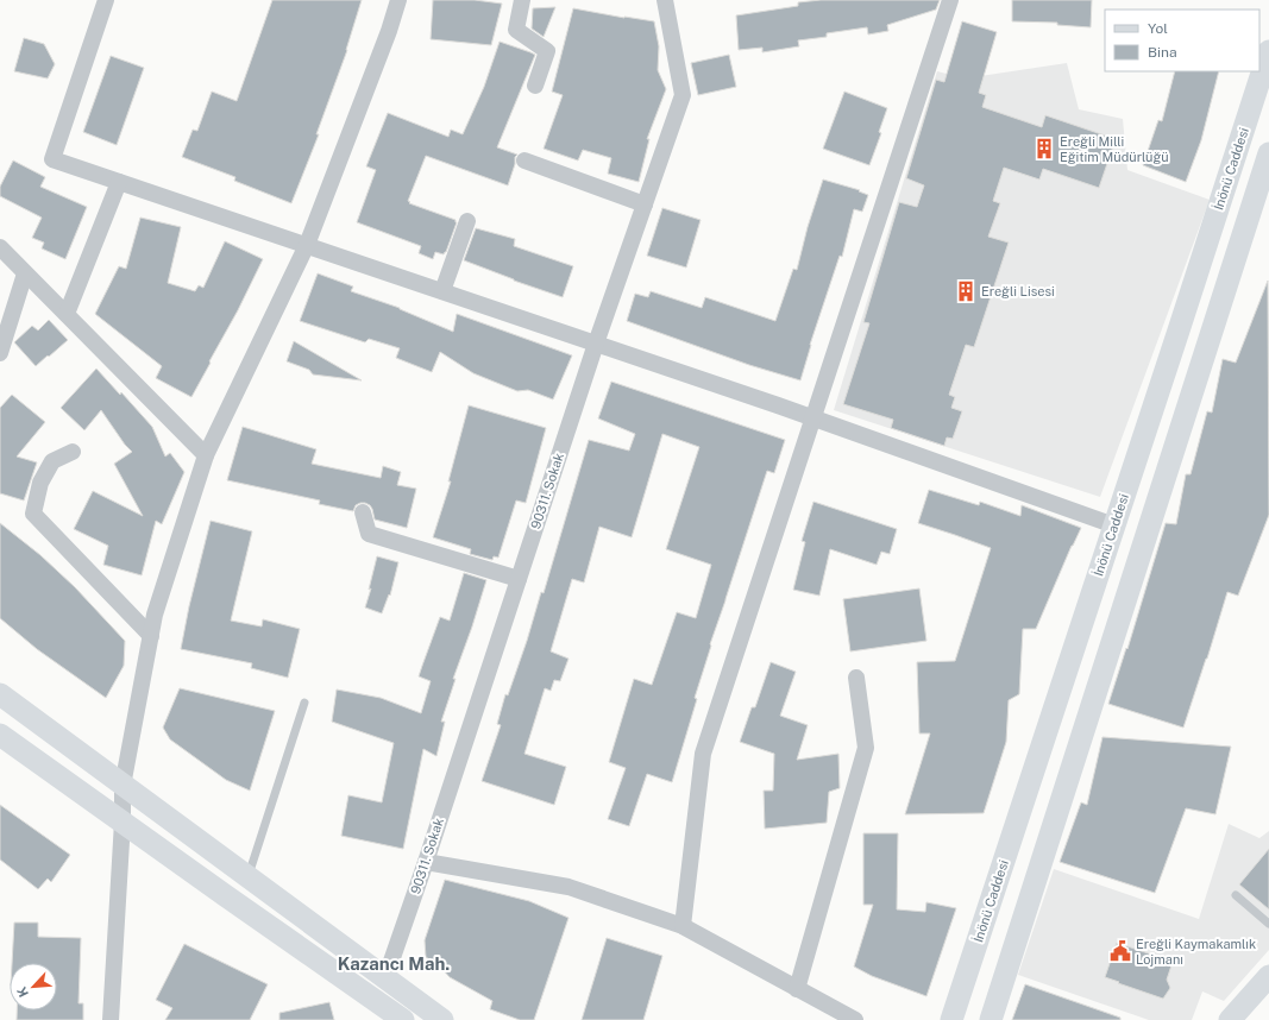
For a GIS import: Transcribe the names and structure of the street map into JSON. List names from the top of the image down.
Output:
{
  "streets": {
    "main road": ["İnönü Caddesi"],
    "street": ["90311. Sokak"]
  },
  "districts": ["Kazancı Mah."],
  "places": {
    "building": ["Ereğli Milli Eğitim Müdürlüğü", "Ereğli Lisesi"],
    "public building": ["Ereğli Kaymakamlık Lojmanı"]
  },
  "legend": ["Yol", "Bina"],
  "north": "bottom left"
}
